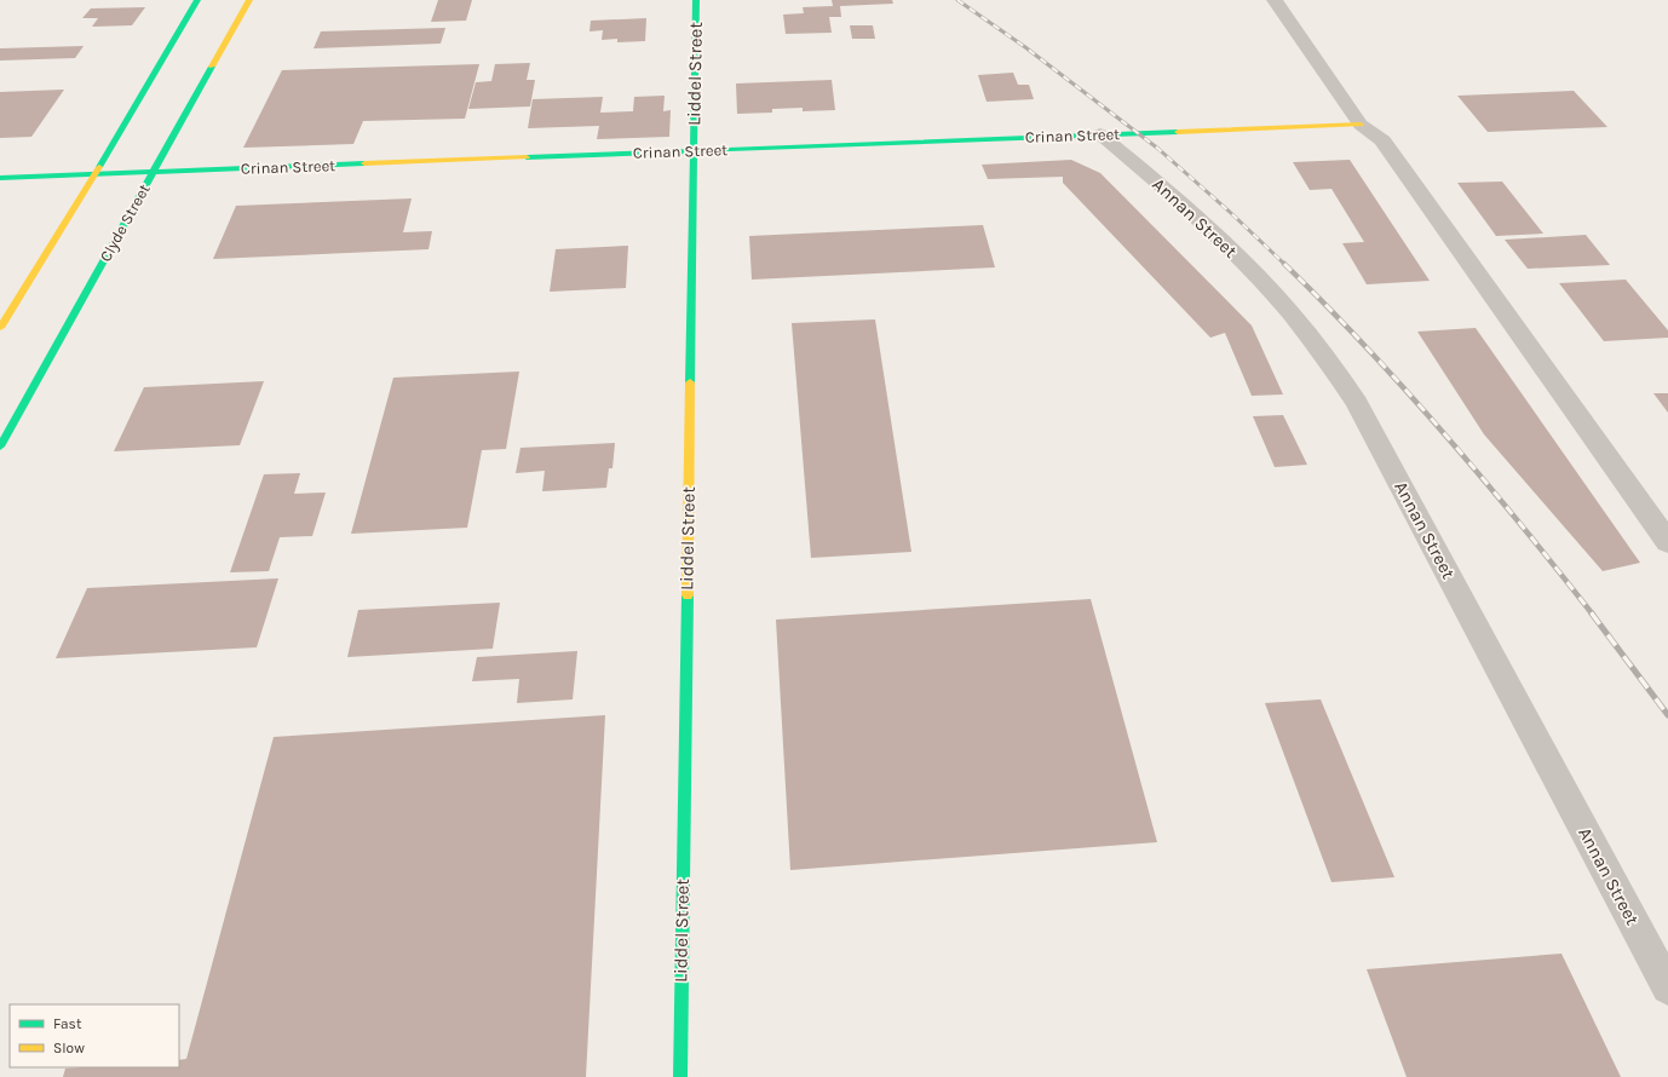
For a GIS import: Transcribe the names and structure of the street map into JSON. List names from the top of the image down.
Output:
{
  "streets": {
    "main road": ["Liddel Street", "Crinan Street", "Clyde Street"],
    "street": ["Annan Street"]
  },
  "crossings": [
    ["Liddel Street", "Crinan Street"],
    ["Crinan Street", "Annan Street"],
    ["Crinan Street", "Clyde Street"]
  ],
  "legend": ["Fast", "Slow"]
}
